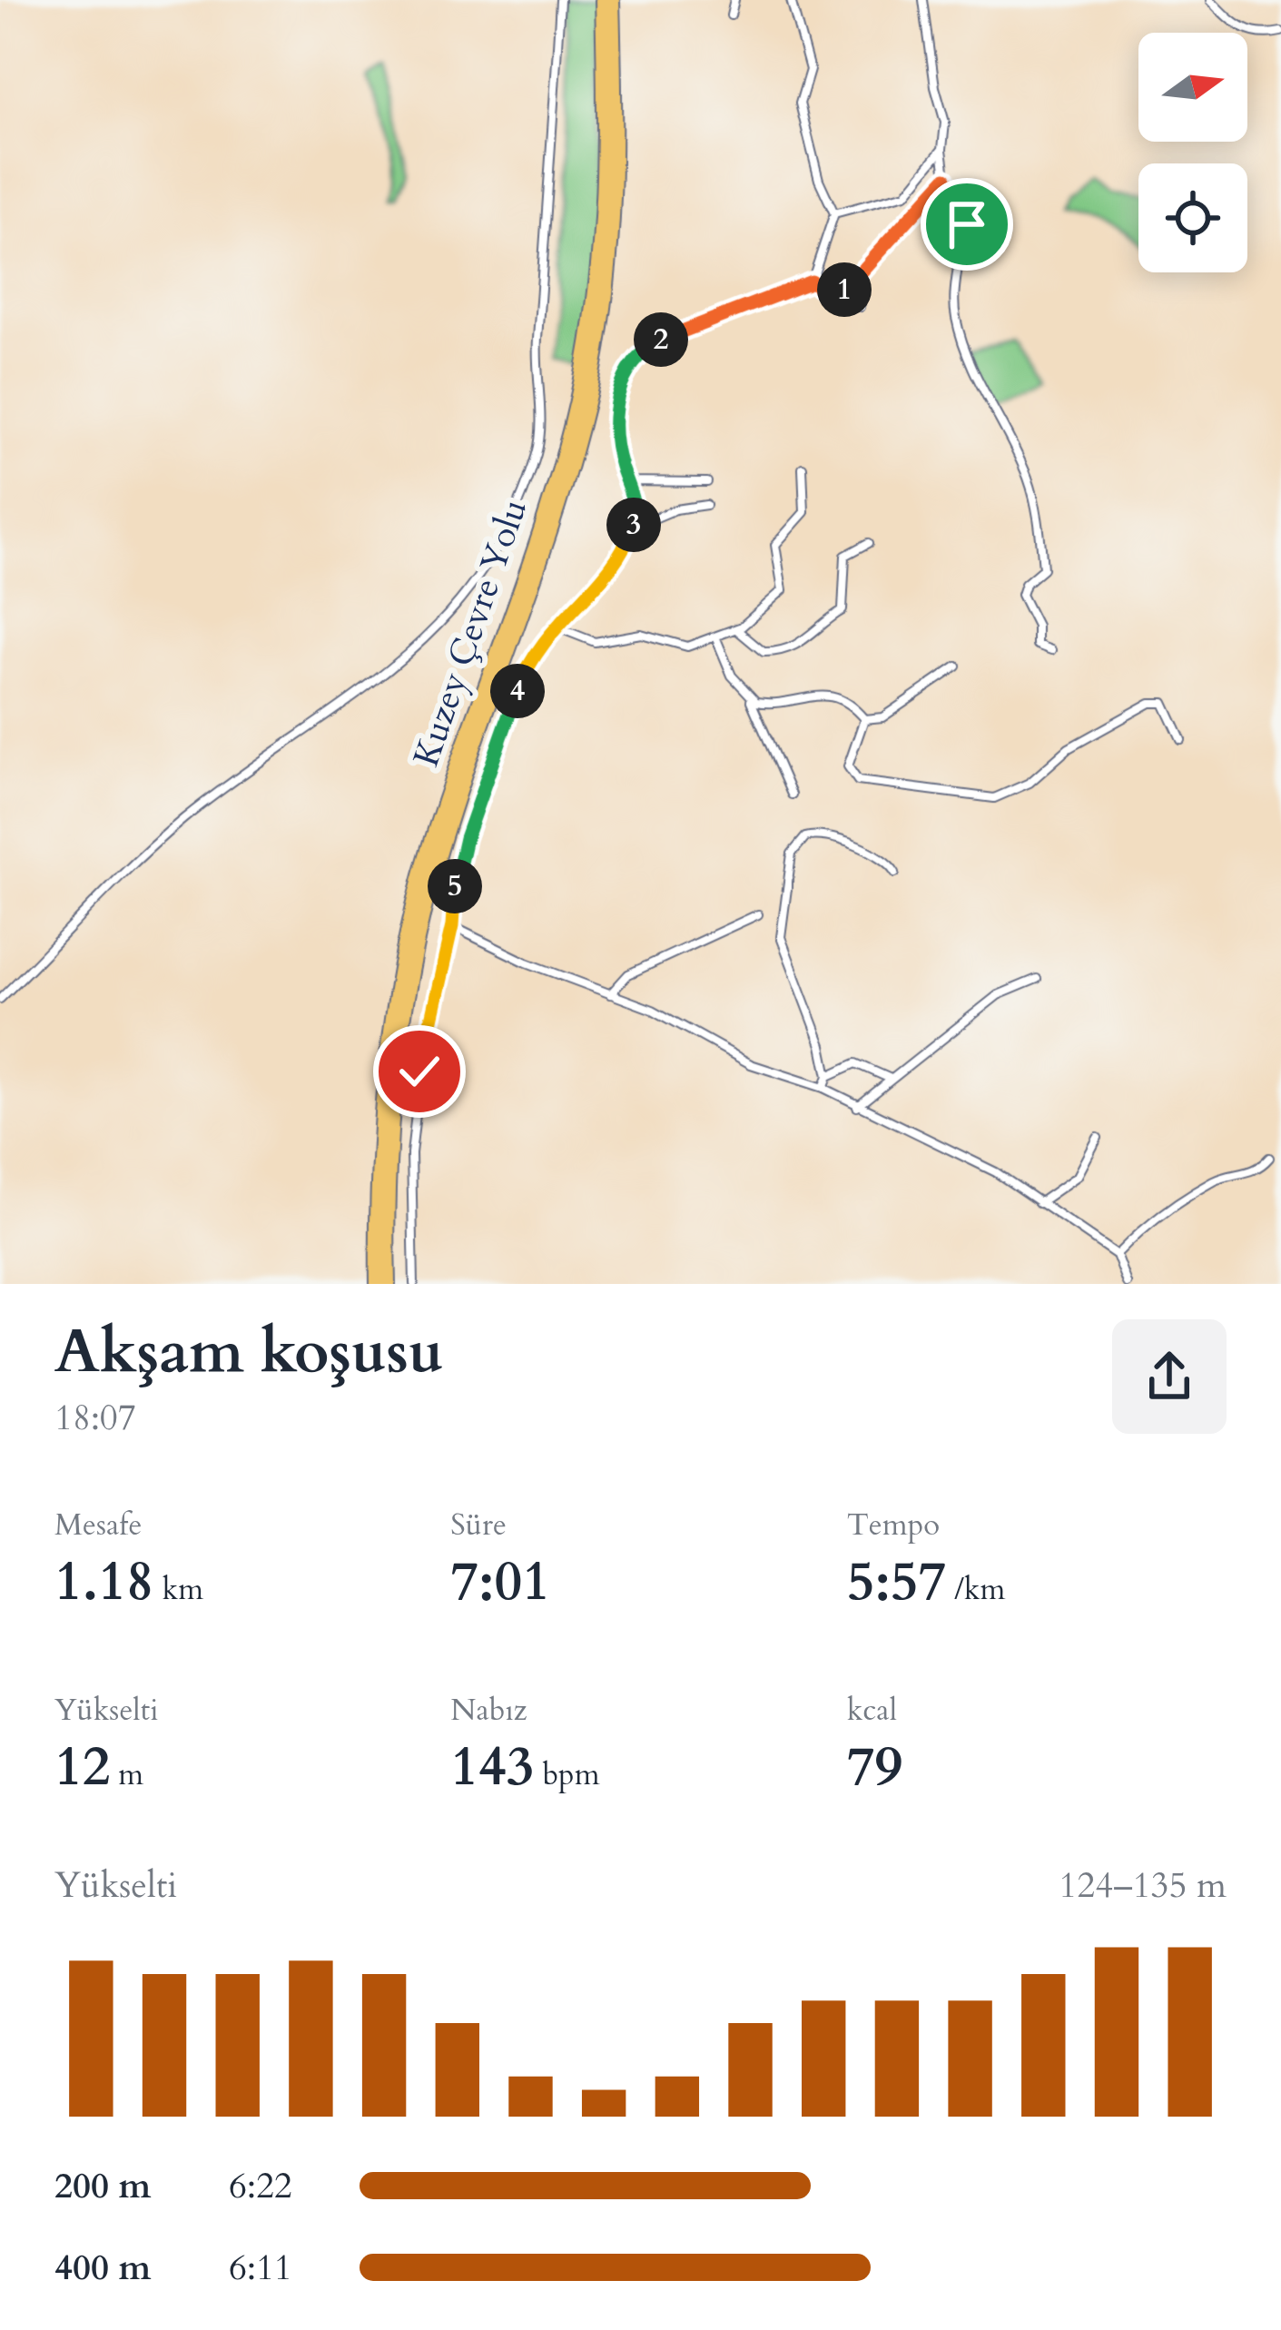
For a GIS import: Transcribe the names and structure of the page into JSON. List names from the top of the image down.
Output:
{
  "streets": {
    "highway": ["Kuzey Çevre Yolu"]
  },
  "north": "right",
  "page": {
    "pins": [
      "1",
      "2",
      "3",
      "4",
      "5"
    ],
    "heading": ["Akşam koşusu", "18:07"],
    "stats": [
      ["Mesafe", "1.18 km"],
      ["Süre", "7:01"],
      ["Tempo", "5:57 /km"],
      ["Yükselti", "12 m"],
      ["Nabız", "143 bpm"],
      ["kcal", "79"]
    ],
    "chart": ["Yükselti", "124–135 m"],
    "list": [
      {
        "name": "200 m",
        "note": "6:22"
      },
      {
        "name": "400 m",
        "note": "6:11"
      }
    ]
  }
}
